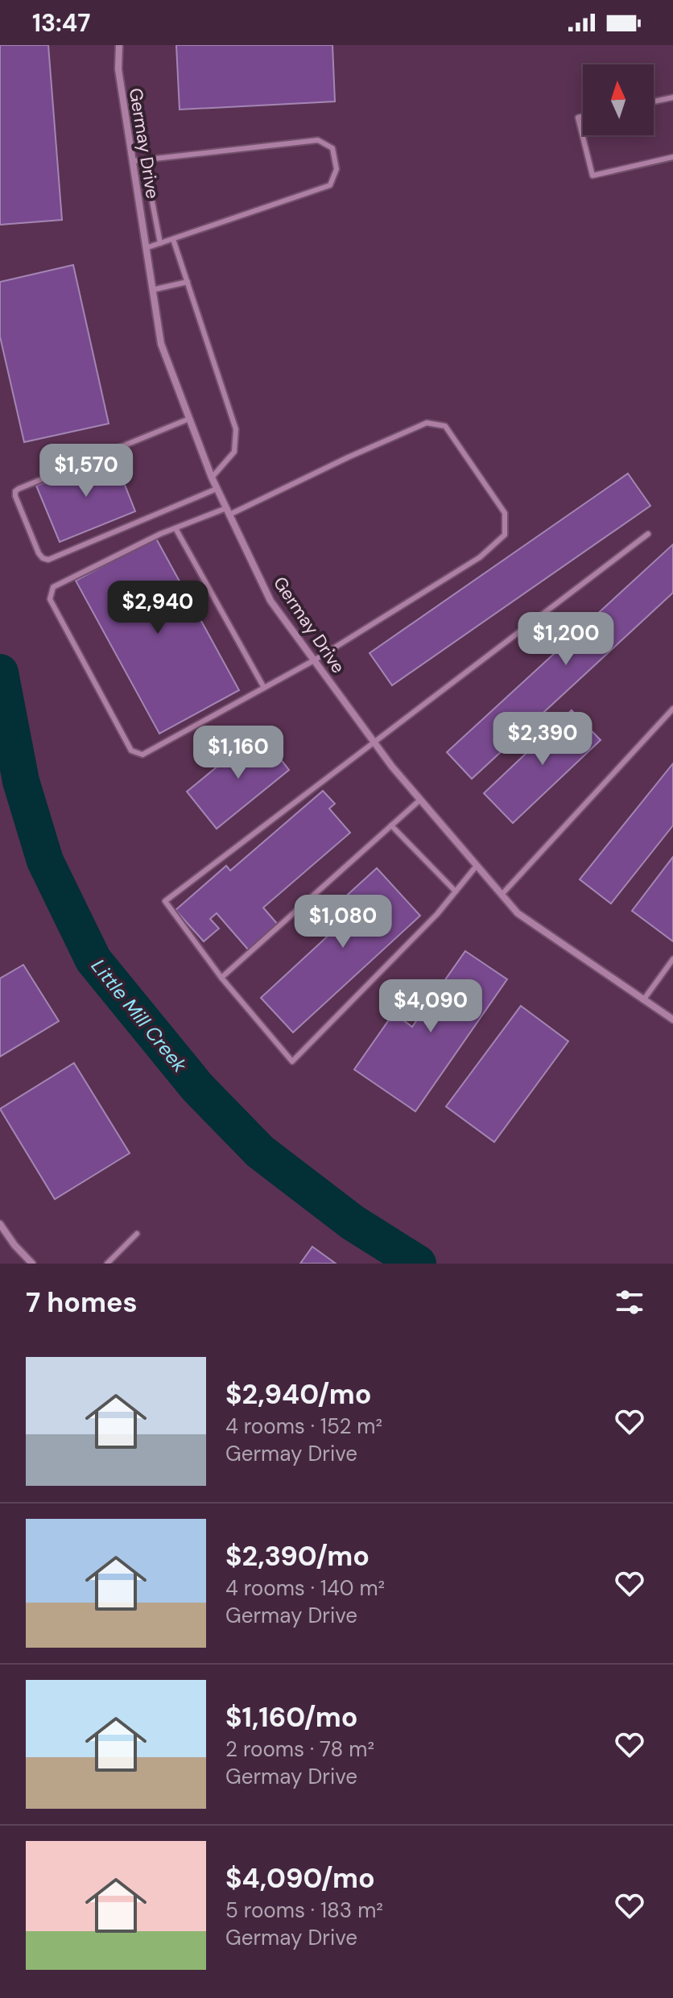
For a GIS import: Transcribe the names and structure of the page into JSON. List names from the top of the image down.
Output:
{
  "streets": {
    "street": ["Germay Drive"]
  },
  "water": ["Little Mill Creek"],
  "north": "top",
  "page": {
    "status": "13:47",
    "price": [
      "$1,570",
      "$2,940",
      "$1,200",
      "$2,390",
      "$1,160",
      "$1,080",
      "$4,090"
    ],
    "heading": "7 homes",
    "list": [
      {
        "name": "$2,940/mo",
        "note": "4 rooms · 152 m² · Germay Drive"
      },
      {
        "name": "$2,390/mo",
        "note": "4 rooms · 140 m² · Germay Drive"
      },
      {
        "name": "$1,160/mo",
        "note": "2 rooms · 78 m² · Germay Drive"
      },
      {
        "name": "$4,090/mo",
        "note": "5 rooms · 183 m² · Germay Drive"
      }
    ]
  }
}
